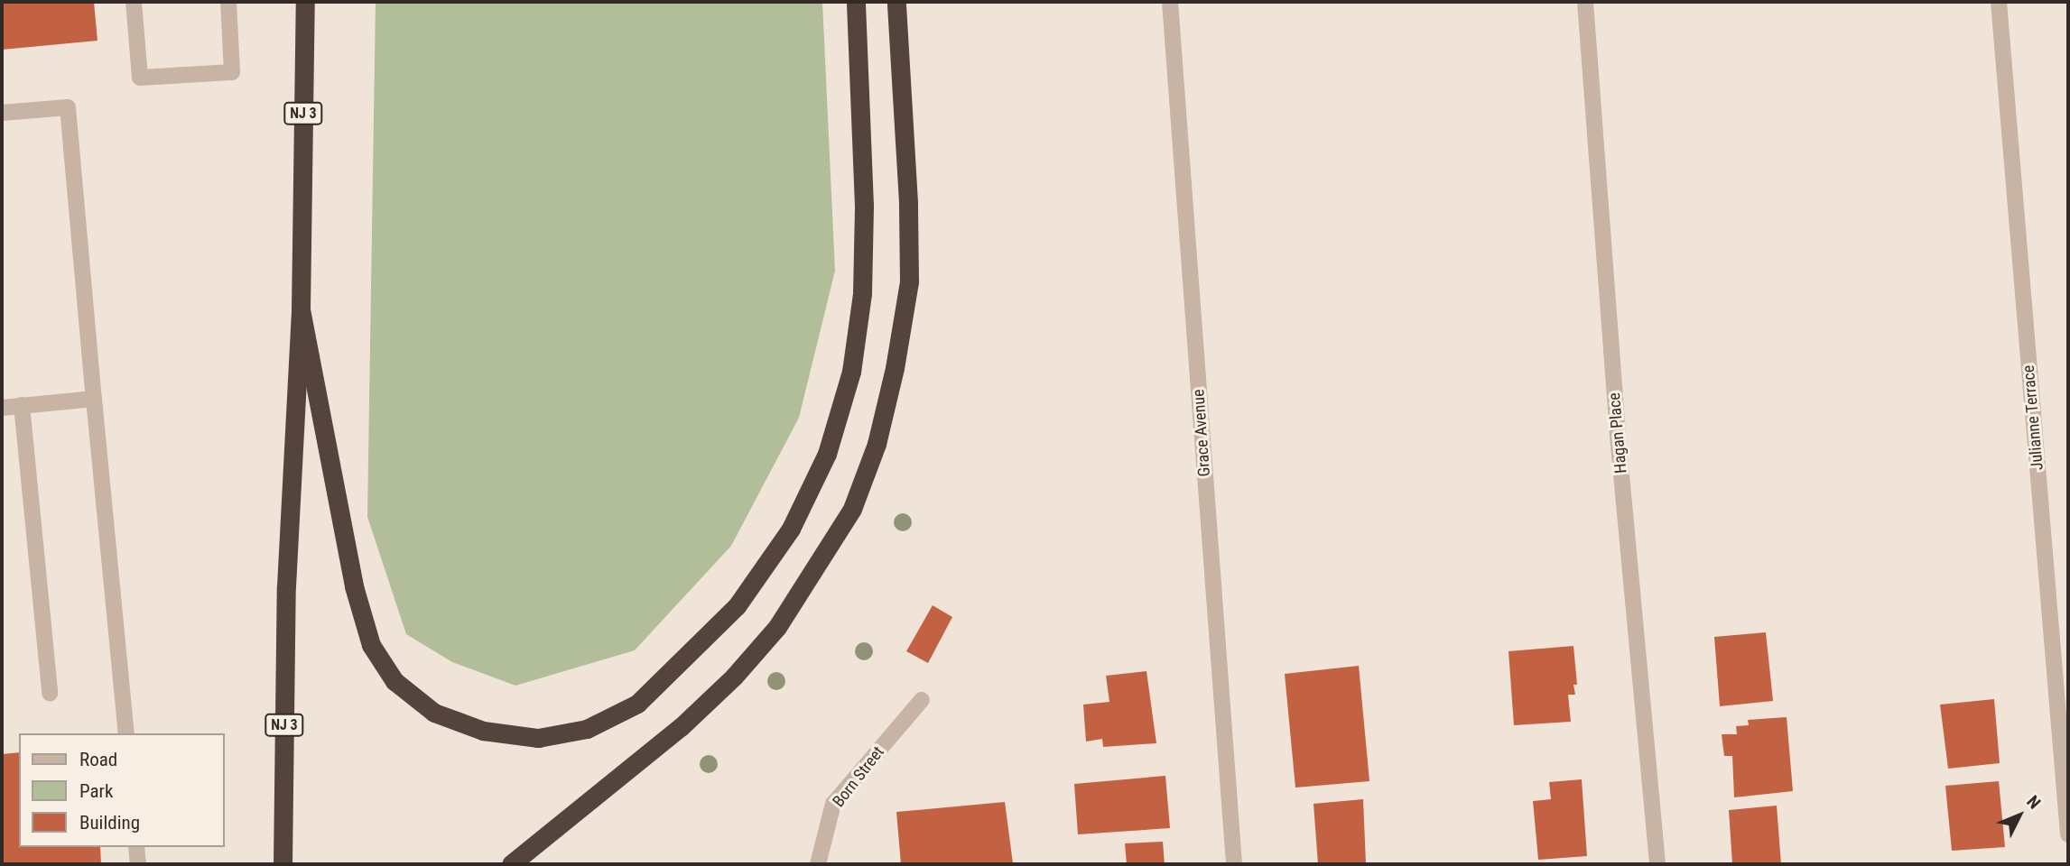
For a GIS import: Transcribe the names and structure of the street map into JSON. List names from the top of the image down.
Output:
{
  "streets": {
    "highway": ["NJ 3"],
    "street": [
      "Julianne Terrace",
      "Grace Avenue",
      "Hagan Place",
      "Born Street"
    ]
  },
  "legend": ["Road", "Park", "Building"],
  "north": "top right"
}
